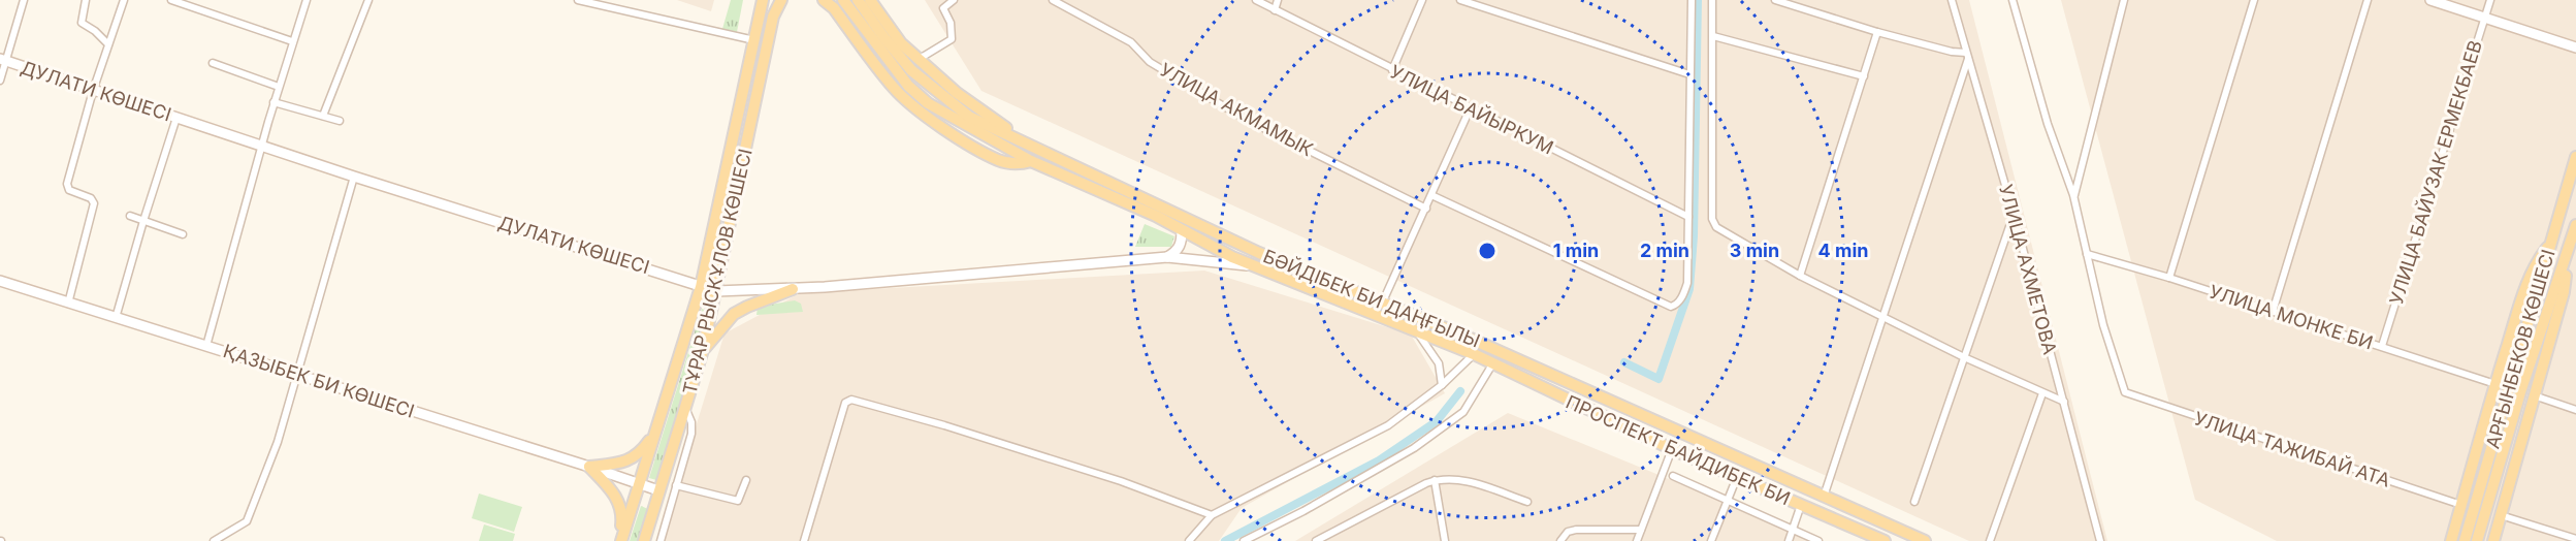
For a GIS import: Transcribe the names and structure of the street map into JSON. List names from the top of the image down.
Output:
{
  "streets": {
    "main road": [
      "ДУЛАТИ КӨШЕСІ",
      "ТҰРАР РЫСКҰЛОВ КӨШЕСІ",
      "БӘЙДІБЕК БИ ДАҢҒЫЛЫ",
      "АРҒЫНБЕКОВ КӨШЕСІ",
      "ҚАЗЫБЕК БИ КӨШЕСІ",
      "ПРОСПЕКТ БАЙДИБЕК БИ"
    ],
    "street": [
      "УЛИЦА АКМАМЫК",
      "УЛИЦА БАЙЫРКУМ",
      "УЛИЦА БАЙУЗАК ЕРМЕКБАЕВ",
      "УЛИЦА АХМЕТОВА",
      "УЛИЦА МОНКЕ БИ",
      "УЛИЦА ТАЖИБАЙ АТА"
    ]
  },
  "crossings": [
    ["ДУЛАТИ КӨШЕСІ", "ТҰРАР РЫСКҰЛОВ КӨШЕСІ"],
    ["ДУЛАТИ КӨШЕСІ", "БӘЙДІБЕК БИ ДАҢҒЫЛЫ"],
    ["УЛИЦА БАЙУЗАК ЕРМЕКБАЕВ", "УЛИЦА МОНКЕ БИ"],
    ["ТҰРАР РЫСКҰЛОВ КӨШЕСІ", "ҚАЗЫБЕК БИ КӨШЕСІ"],
    ["БӘЙДІБЕК БИ ДАҢҒЫЛЫ", "ПРОСПЕКТ БАЙДИБЕК БИ"],
    ["УЛИЦА МОНКЕ БИ", "УЛИЦА ТАЖИБАЙ АТА"]
  ],
  "rings": [
    "1 min",
    "2 min",
    "3 min",
    "4 min"
  ]
}
